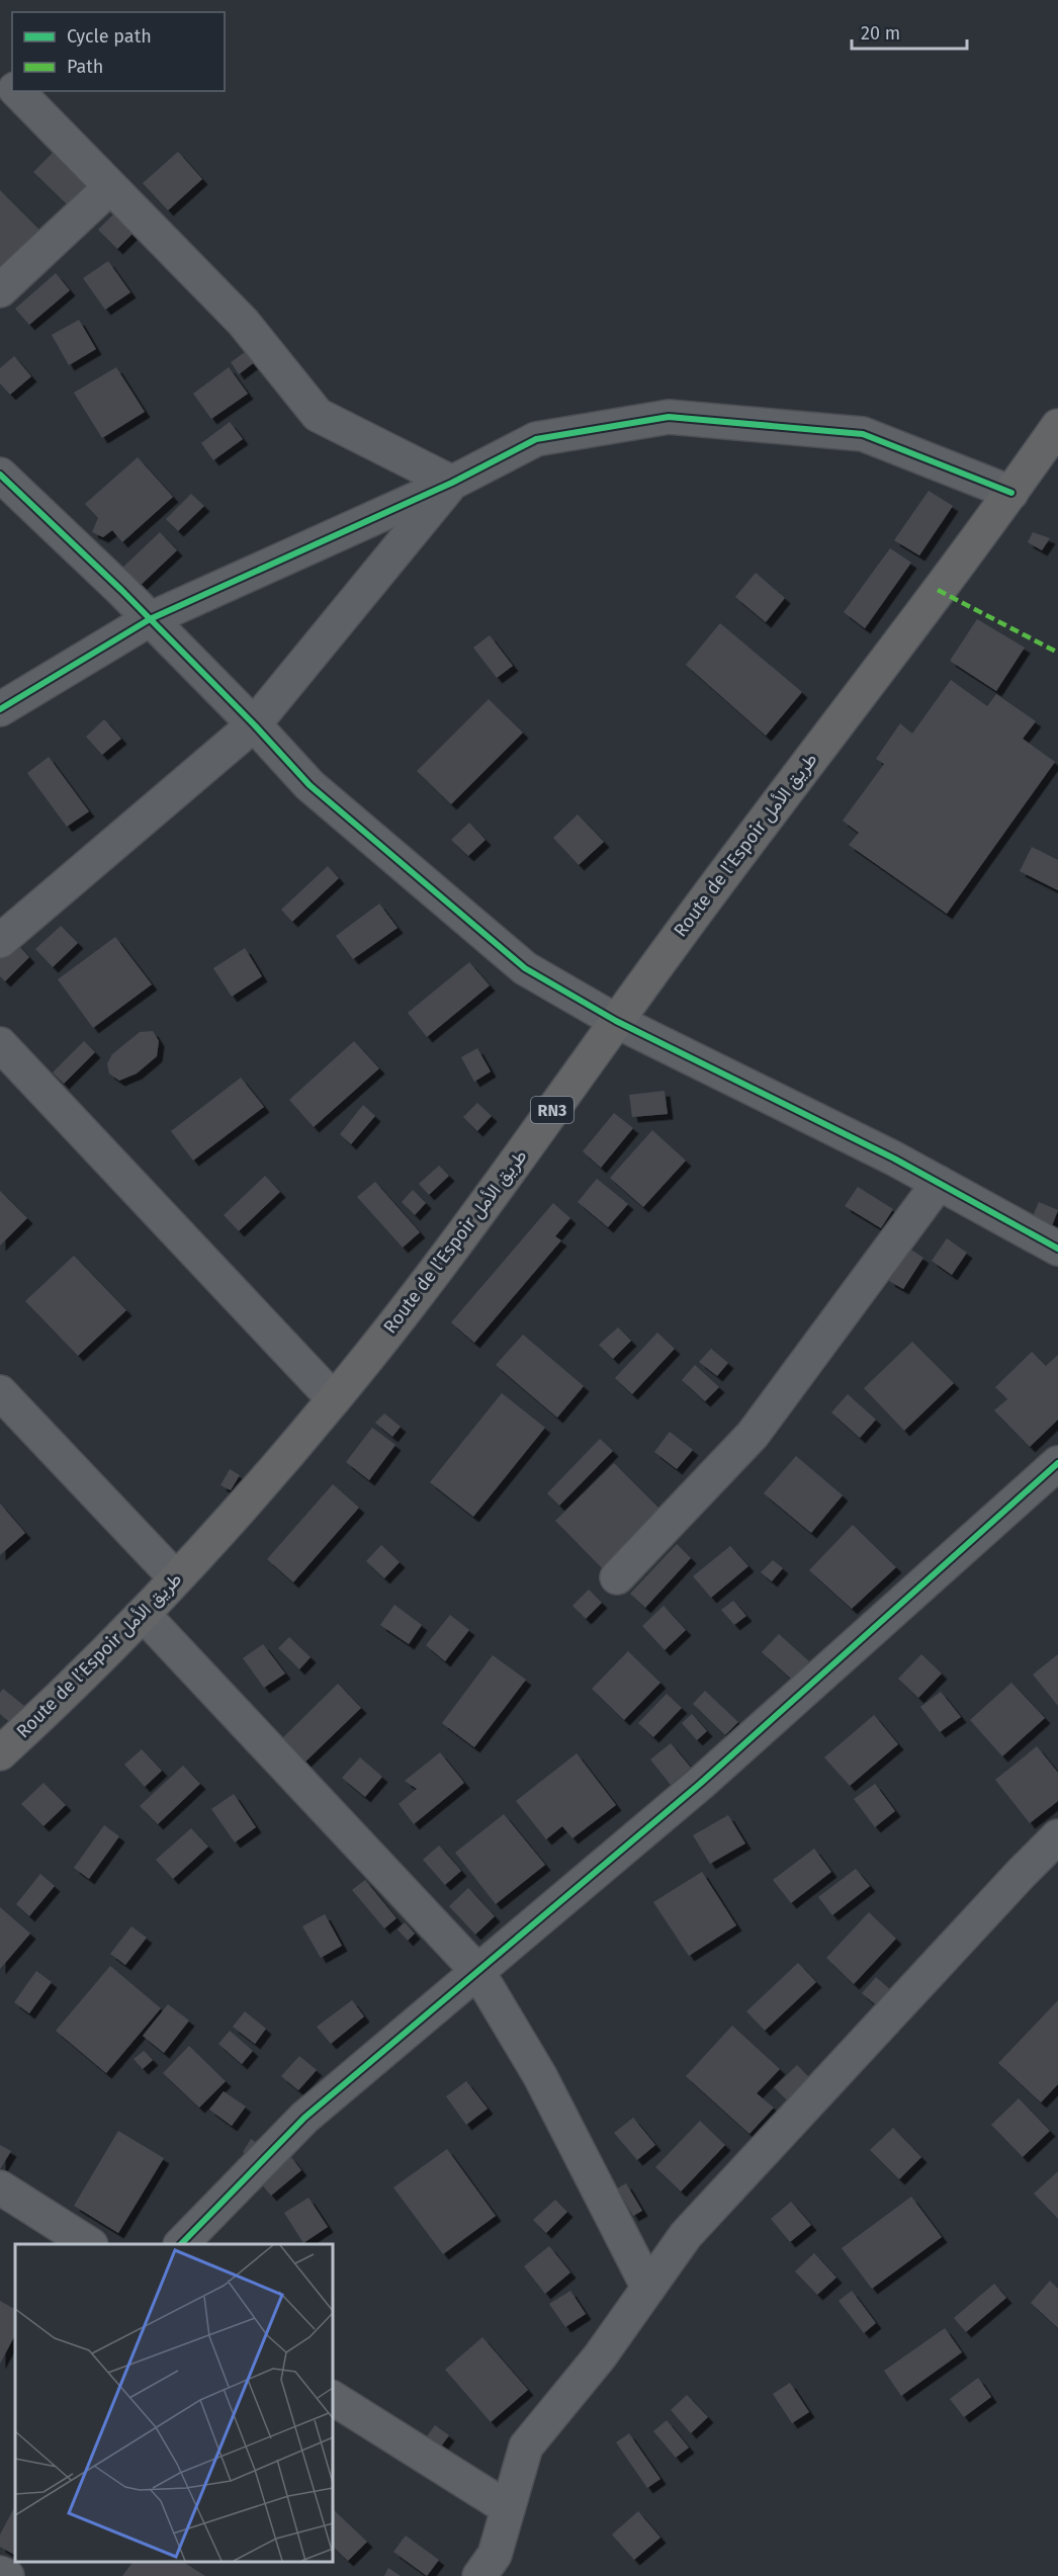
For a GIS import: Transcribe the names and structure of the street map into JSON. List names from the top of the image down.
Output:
{
  "streets": {
    "highway": ["Route de l’Espoir طريق الأمل", "RN3"]
  },
  "legend": ["Cycle path", "Path"],
  "scale_bar": "20 m"
}
